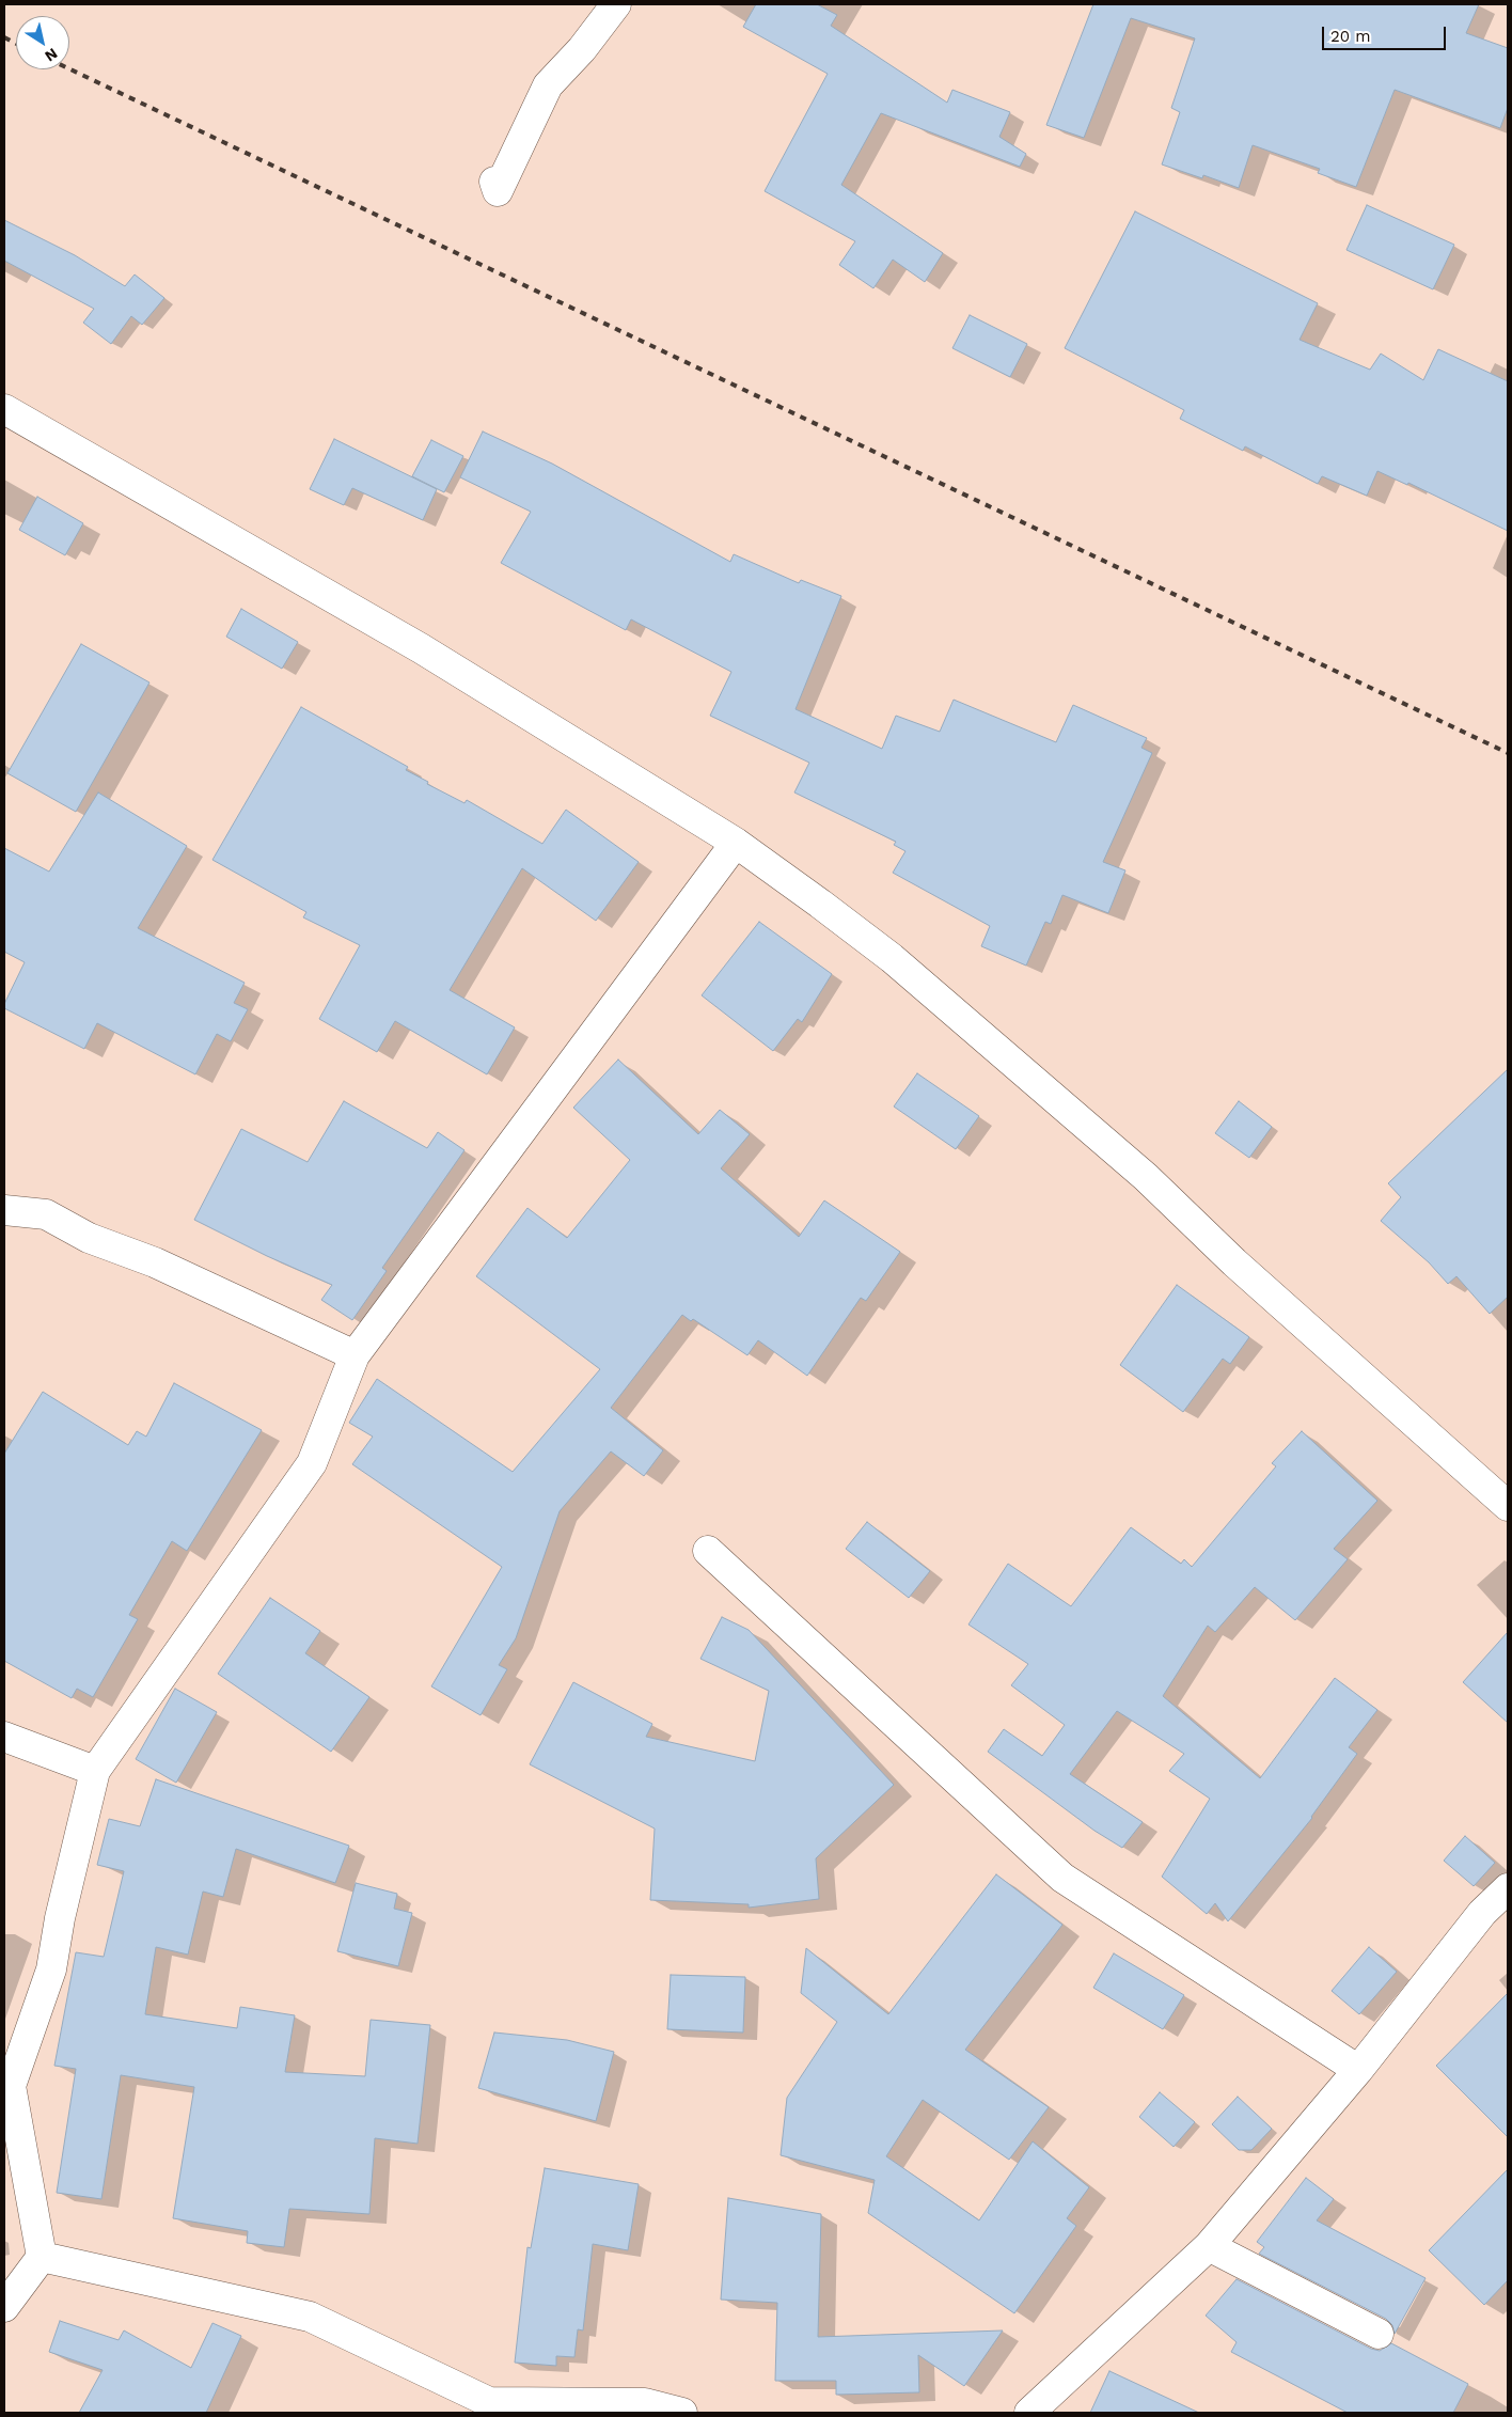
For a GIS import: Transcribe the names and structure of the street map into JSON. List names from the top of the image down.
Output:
{
  "scale_bar": "20 m",
  "north": "bottom right"
}
